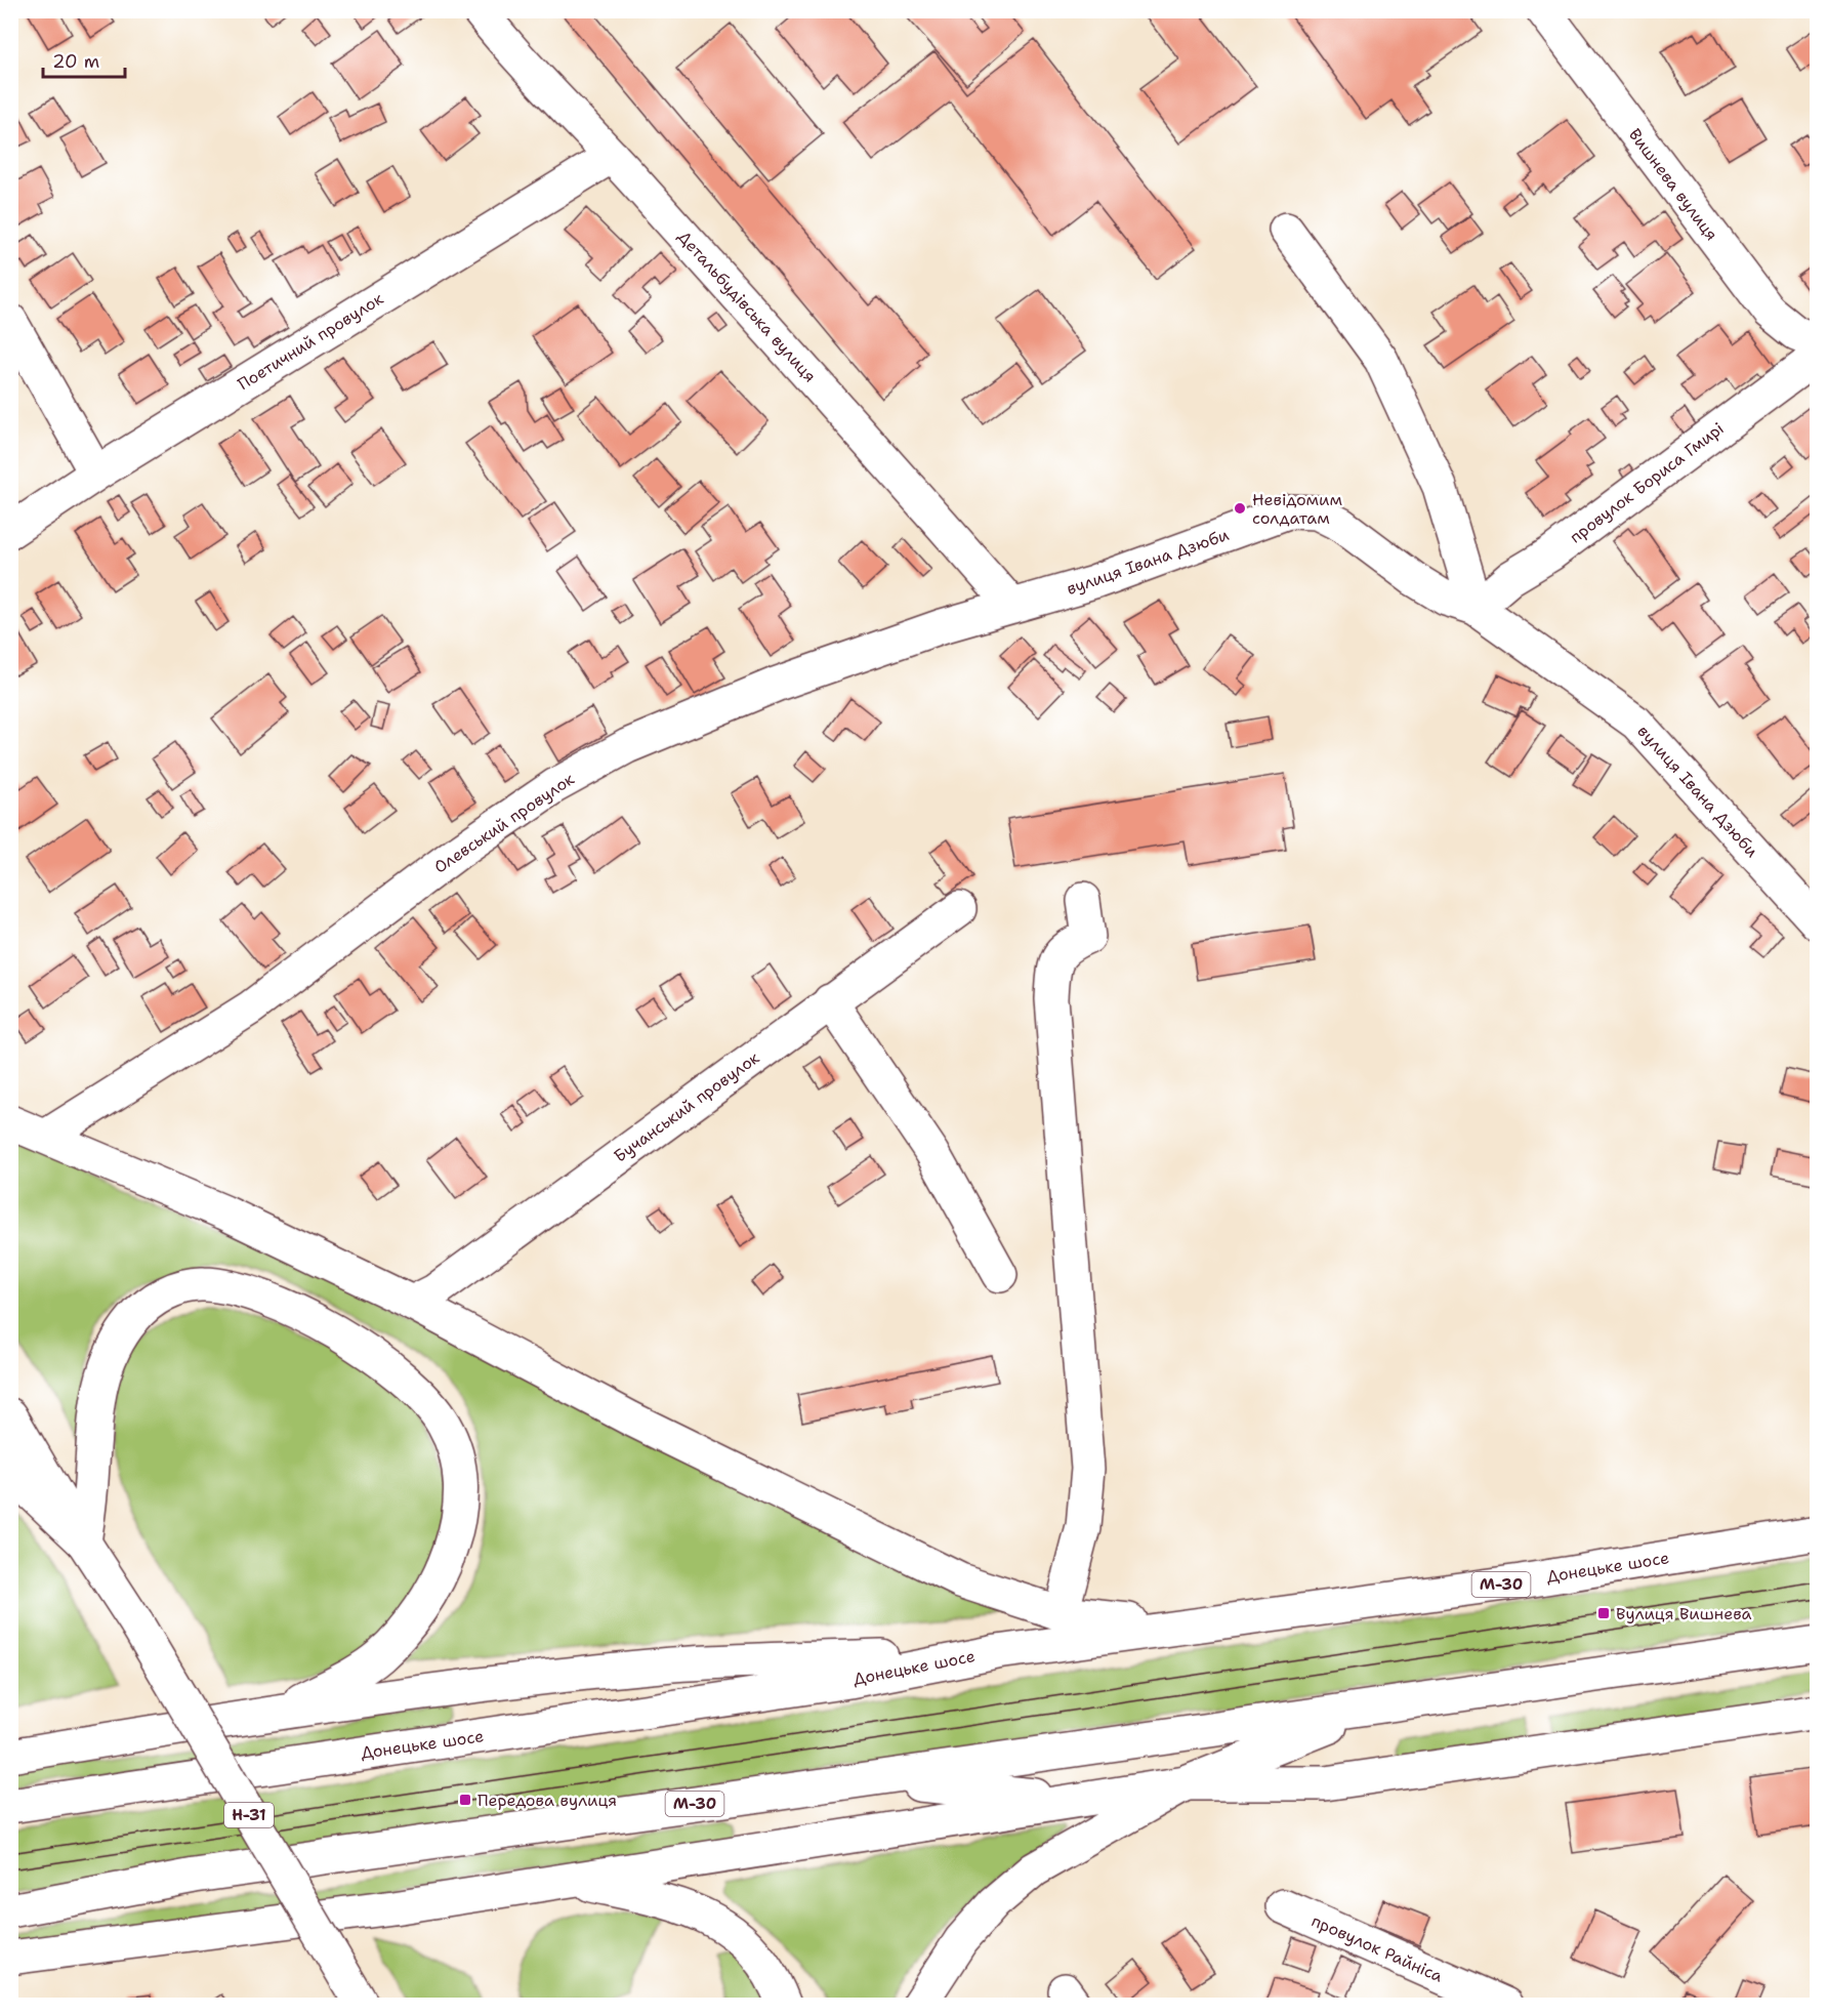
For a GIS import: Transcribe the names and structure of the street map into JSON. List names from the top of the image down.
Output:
{
  "streets": {
    "main road": [
      "Вишнева вулиця",
      "Детальбудівська вулиця",
      "Поетичний провулок",
      "провулок Бориса Гмирі",
      "вулиця Івана Дзюби",
      "Олевський провулок",
      "Бучанський провулок",
      "Донецьке шосе",
      "М-30",
      "Н-31",
      "провулок Райніса"
    ]
  },
  "crossings": [
    ["Детальбудівська вулиця", "Поетичний провулок"],
    ["Детальбудівська вулиця", "вулиця Івана Дзюби"],
    ["Детальбудівська вулиця", "Олевський провулок"],
    ["провулок Бориса Гмирі", "вулиця Івана Дзюби"],
    ["вулиця Івана Дзюби", "Олевський провулок"]
  ],
  "places": {
    "other": ["Невідомим солдатам"],
    "transit": ["Вулиця Вишнева", "Передова вулиця"]
  },
  "scale_bar": "20 m"
}
